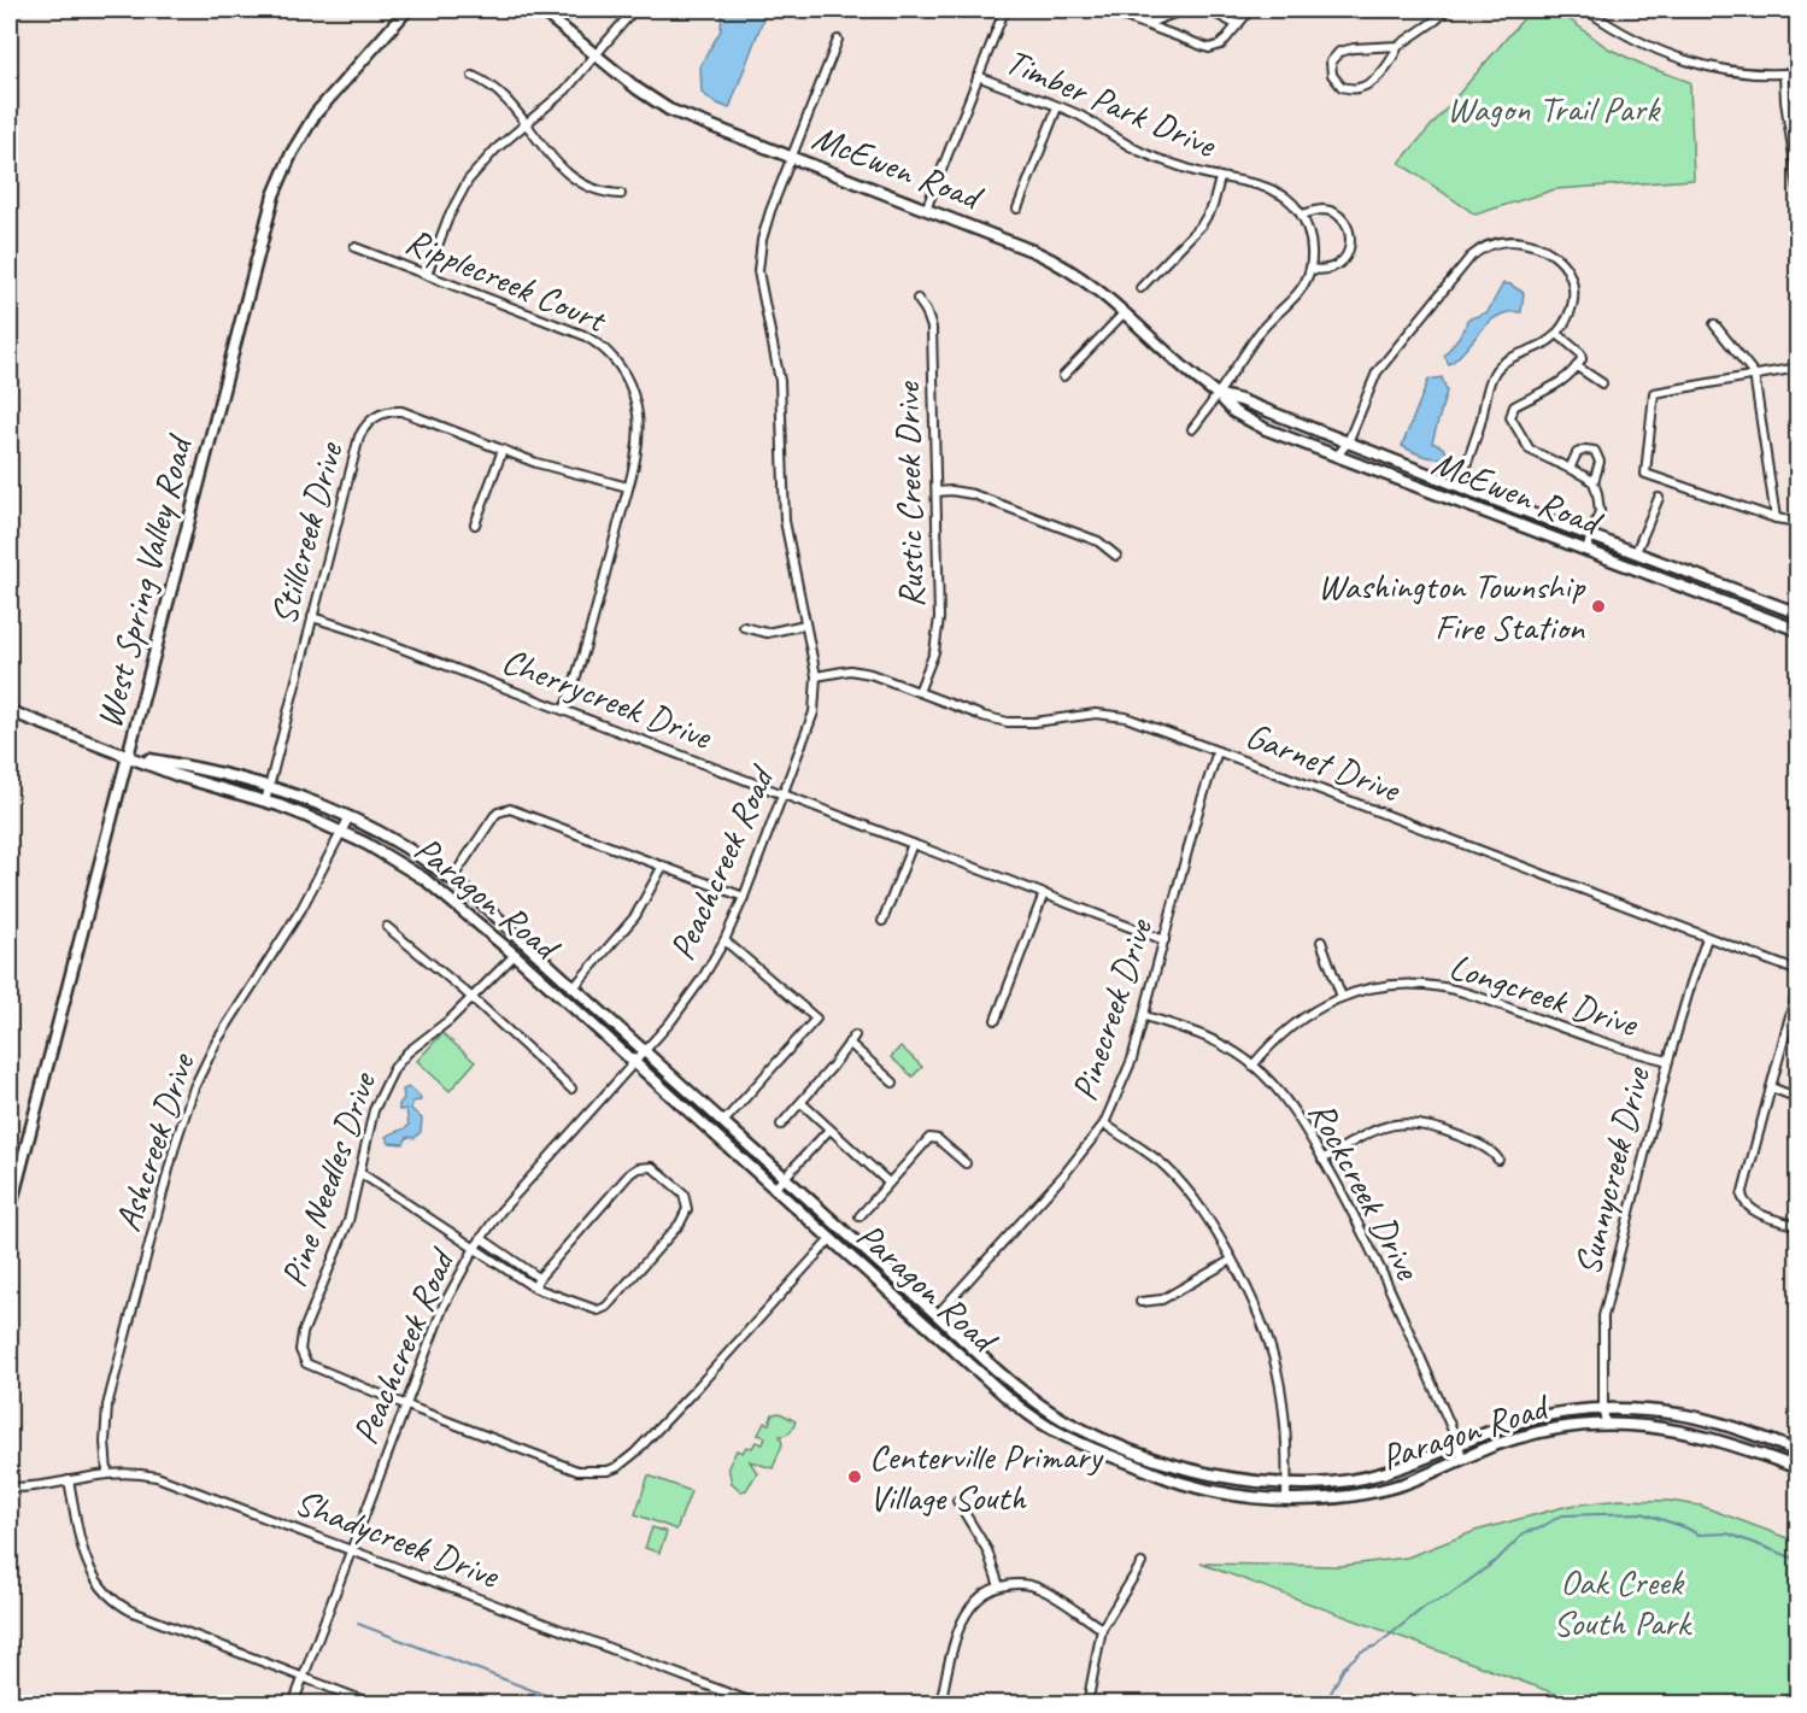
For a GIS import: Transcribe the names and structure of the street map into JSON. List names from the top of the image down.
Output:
{
  "streets": {
    "street": [
      "Timber Park Drive",
      "McEwen Road",
      "Ripplecreek Court",
      "Rustic Creek Drive",
      "Stillcreek Drive",
      "West Spring Valley Road",
      "Cherrycreek Drive",
      "Garnet Drive",
      "Peachcreek Road",
      "Paragon Road",
      "Longcreek Drive",
      "Pinecreek Drive",
      "Ashcreek Drive",
      "Sunnycreek Drive",
      "Pine Needles Drive",
      "Rockcreek Drive",
      "Shadycreek Drive"
    ]
  },
  "crossings": [
    ["McEwen Road", "Peachcreek Road"],
    ["Ripplecreek Court", "Stillcreek Drive"],
    ["Ripplecreek Court", "Cherrycreek Drive"],
    ["Rustic Creek Drive", "Garnet Drive"],
    ["Stillcreek Drive", "Cherrycreek Drive"],
    ["Stillcreek Drive", "Paragon Road"],
    ["West Spring Valley Road", "Paragon Road"],
    ["Cherrycreek Drive", "Peachcreek Road"],
    ["Cherrycreek Drive", "Pinecreek Drive"],
    ["Garnet Drive", "Peachcreek Road"],
    ["Garnet Drive", "Pinecreek Drive"],
    ["Garnet Drive", "Sunnycreek Drive"],
    ["Peachcreek Road", "Paragon Road"],
    ["Peachcreek Road", "Pine Needles Drive"],
    ["Peachcreek Road", "Shadycreek Drive"],
    ["Paragon Road", "Pinecreek Drive"],
    ["Paragon Road", "Ashcreek Drive"],
    ["Paragon Road", "Sunnycreek Drive"],
    ["Paragon Road", "Pine Needles Drive"],
    ["Paragon Road", "Rockcreek Drive"],
    ["Longcreek Drive", "Sunnycreek Drive"],
    ["Longcreek Drive", "Rockcreek Drive"],
    ["Pinecreek Drive", "Rockcreek Drive"],
    ["Ashcreek Drive", "Shadycreek Drive"]
  ],
  "parks": ["Wagon Trail Park", "Oak Creek South Park"],
  "places": ["Washington Township Fire Station", "Centerville Primary Village South"]
}
